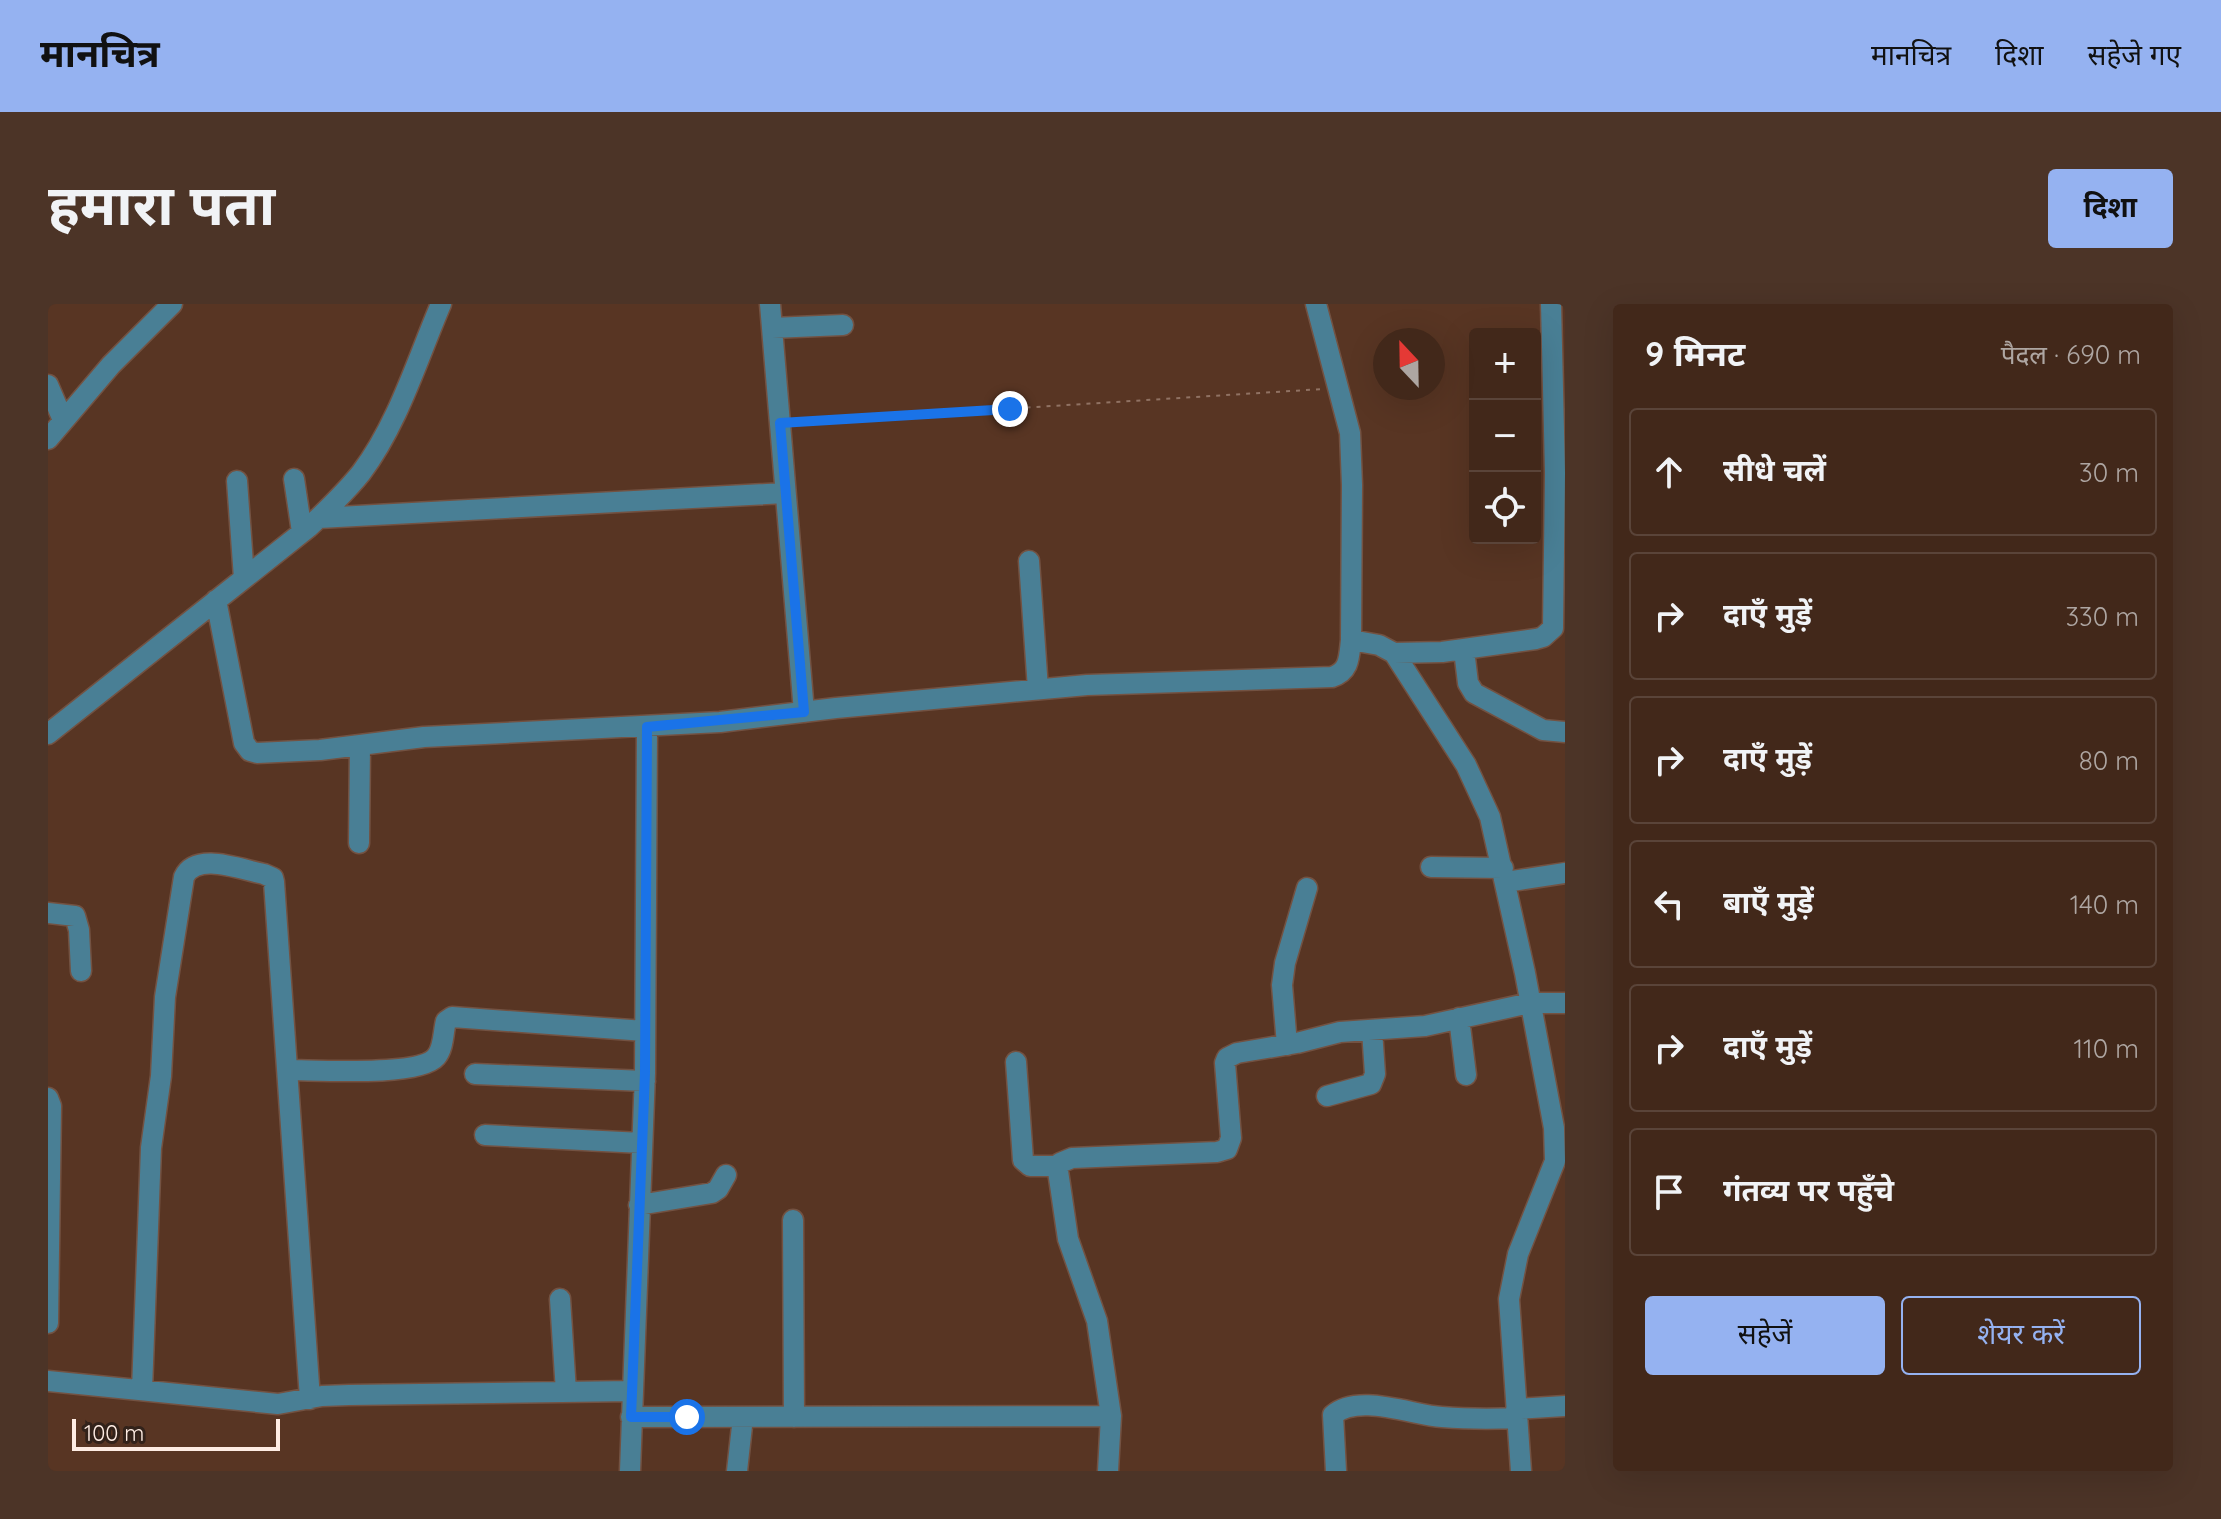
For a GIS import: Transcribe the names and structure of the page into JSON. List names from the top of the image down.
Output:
{
  "scale_bar": "100 m",
  "north": "top",
  "page": {
    "header": "मानचित्र",
    "nav": ["मानचित्र", "दिशा", "सहेजे गए"],
    "title": "हमारा पता",
    "buttons": [
      "दिशा",
      ["सहेजें", "शेयर करें"]
    ],
    "heading": ["9 मिनट", "पैदल · 690 m"],
    "map_buttons": ["+", "−"],
    "list": [
      ["सीधे चलें", "30 m"],
      ["दाएँ मुड़ें", "330 m"],
      ["दाएँ मुड़ें", "80 m"],
      ["बाएँ मुड़ें", "140 m"],
      ["दाएँ मुड़ें", "110 m"],
      "गंतव्य पर पहुँचे"
    ],
    "scale": "100 m"
  }
}
